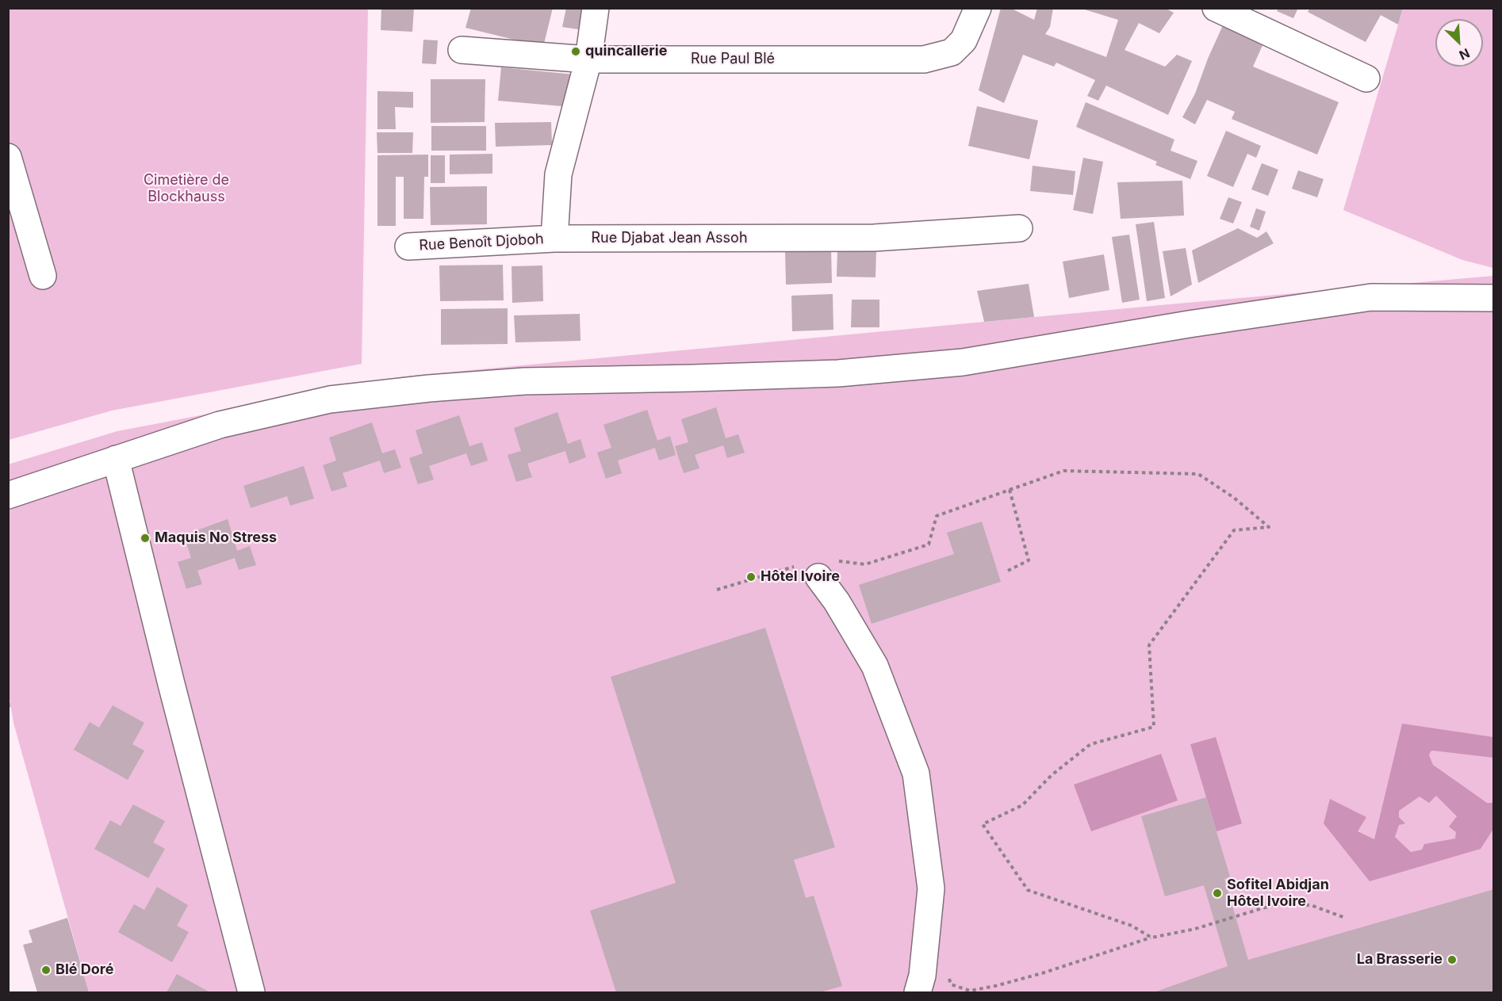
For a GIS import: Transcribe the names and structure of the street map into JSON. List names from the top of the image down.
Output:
{
  "streets": {
    "street": ["Rue Paul Blé", "Rue Djabat Jean Assoh", "Rue Benoît Djoboh"]
  },
  "crossings": [
    ["Rue Djabat Jean Assoh", "Rue Benoît Djoboh"]
  ],
  "parks": ["Cimetière de Blockhauss"],
  "places": [
    "quincallerie",
    "Maquis No Stress",
    "Hôtel Ivoire",
    "Sofitel Abidjan Hôtel Ivoire",
    "La Brasserie",
    "Blé Doré"
  ],
  "north": "bottom right"
}
